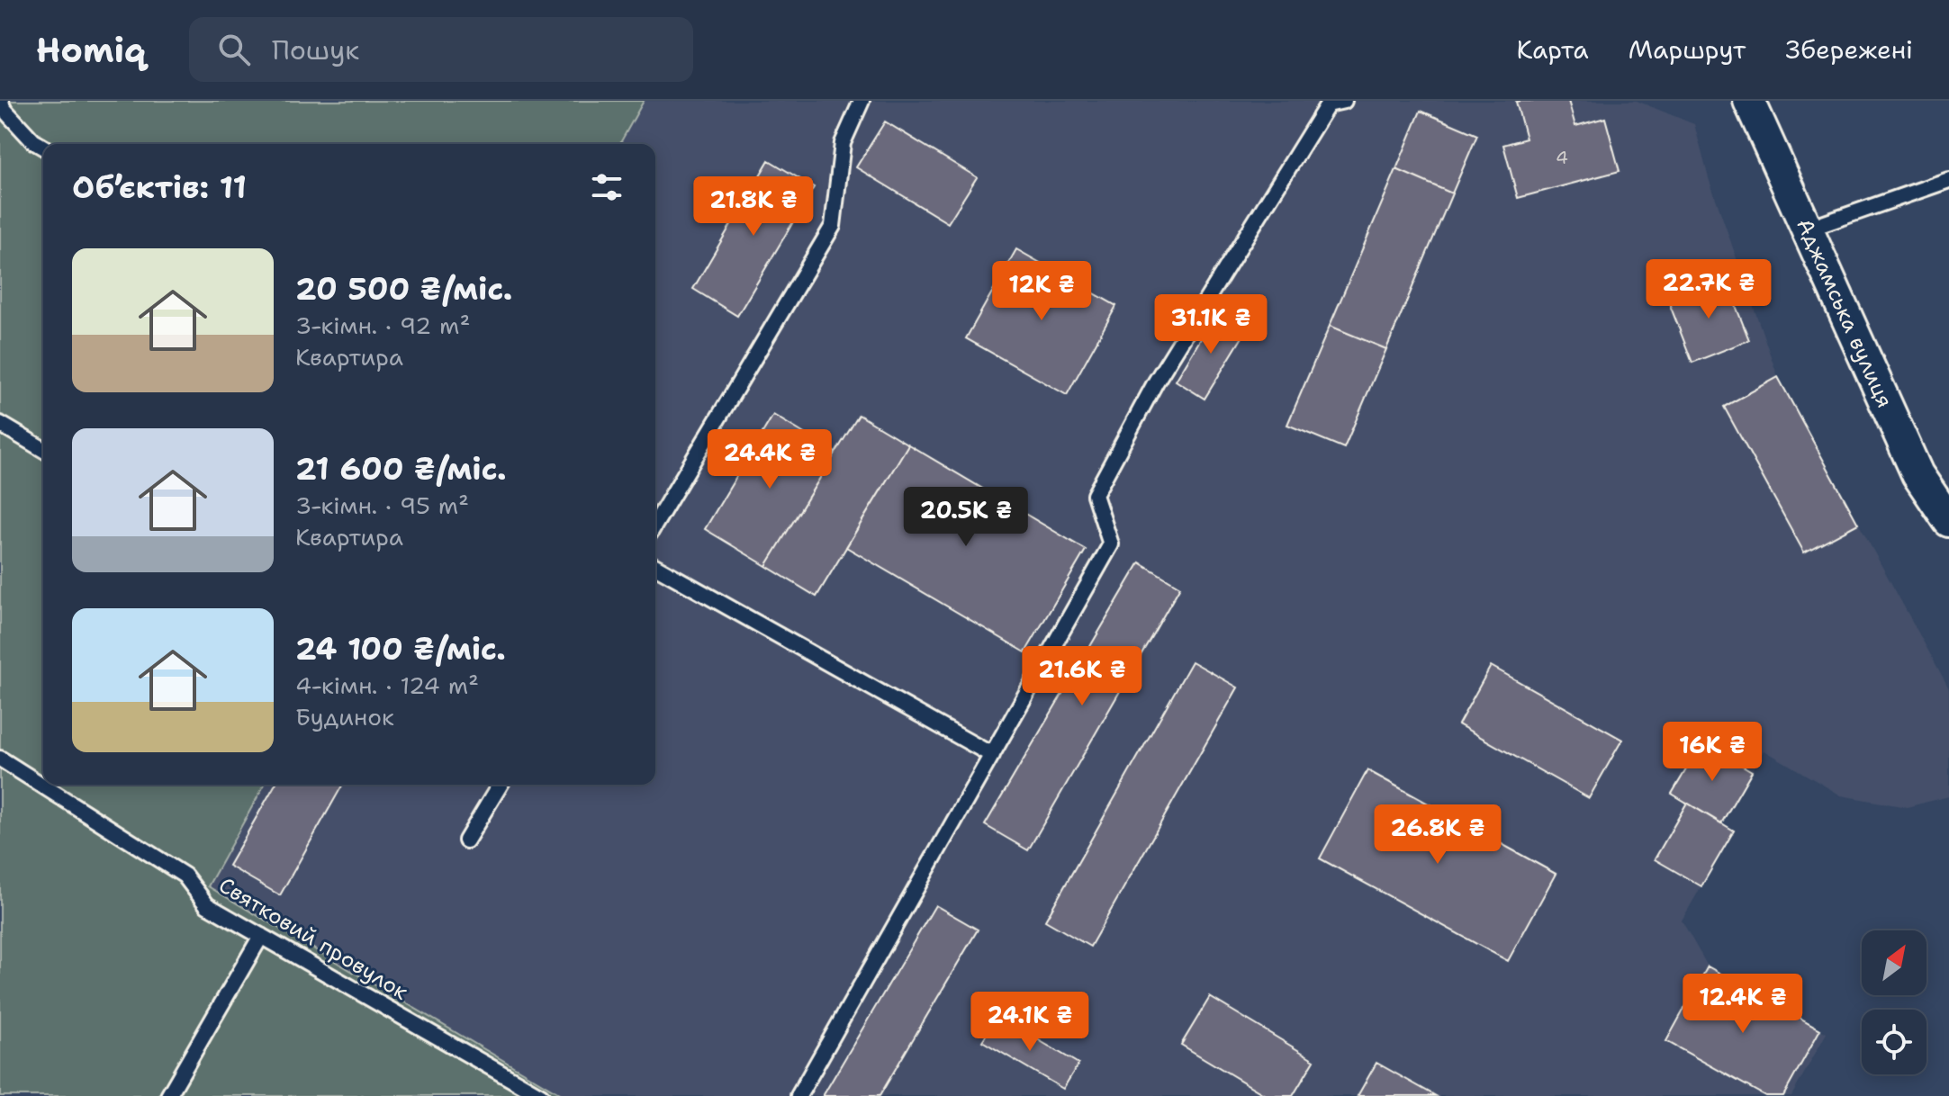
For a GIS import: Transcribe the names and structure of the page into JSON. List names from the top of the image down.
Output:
{
  "streets": {
    "street": ["Аджамська вулиця"],
    "lane": ["Святковий провулок"]
  },
  "house_numbers": ["4"],
  "north": "top right",
  "page": {
    "header": "Homiq",
    "search": "Пошук",
    "nav": ["Карта", "Маршрут", "Збережені"],
    "heading": "Об’єктів: 11",
    "price": [
      "21.8K ₴",
      "22.7K ₴",
      "12K ₴",
      "31.1K ₴",
      "24.4K ₴",
      "20.5K ₴",
      "21.6K ₴",
      "16K ₴",
      "26.8K ₴",
      "12.4K ₴",
      "24.1K ₴"
    ],
    "list": [
      {
        "name": "20 500 ₴/міс.",
        "note": "3-кімн. · 92 m² · Квартира"
      },
      {
        "name": "21 600 ₴/міс.",
        "note": "3-кімн. · 95 m² · Квартира"
      },
      {
        "name": "24 100 ₴/міс.",
        "note": "4-кімн. · 124 m² · Будинок"
      }
    ]
  }
}
